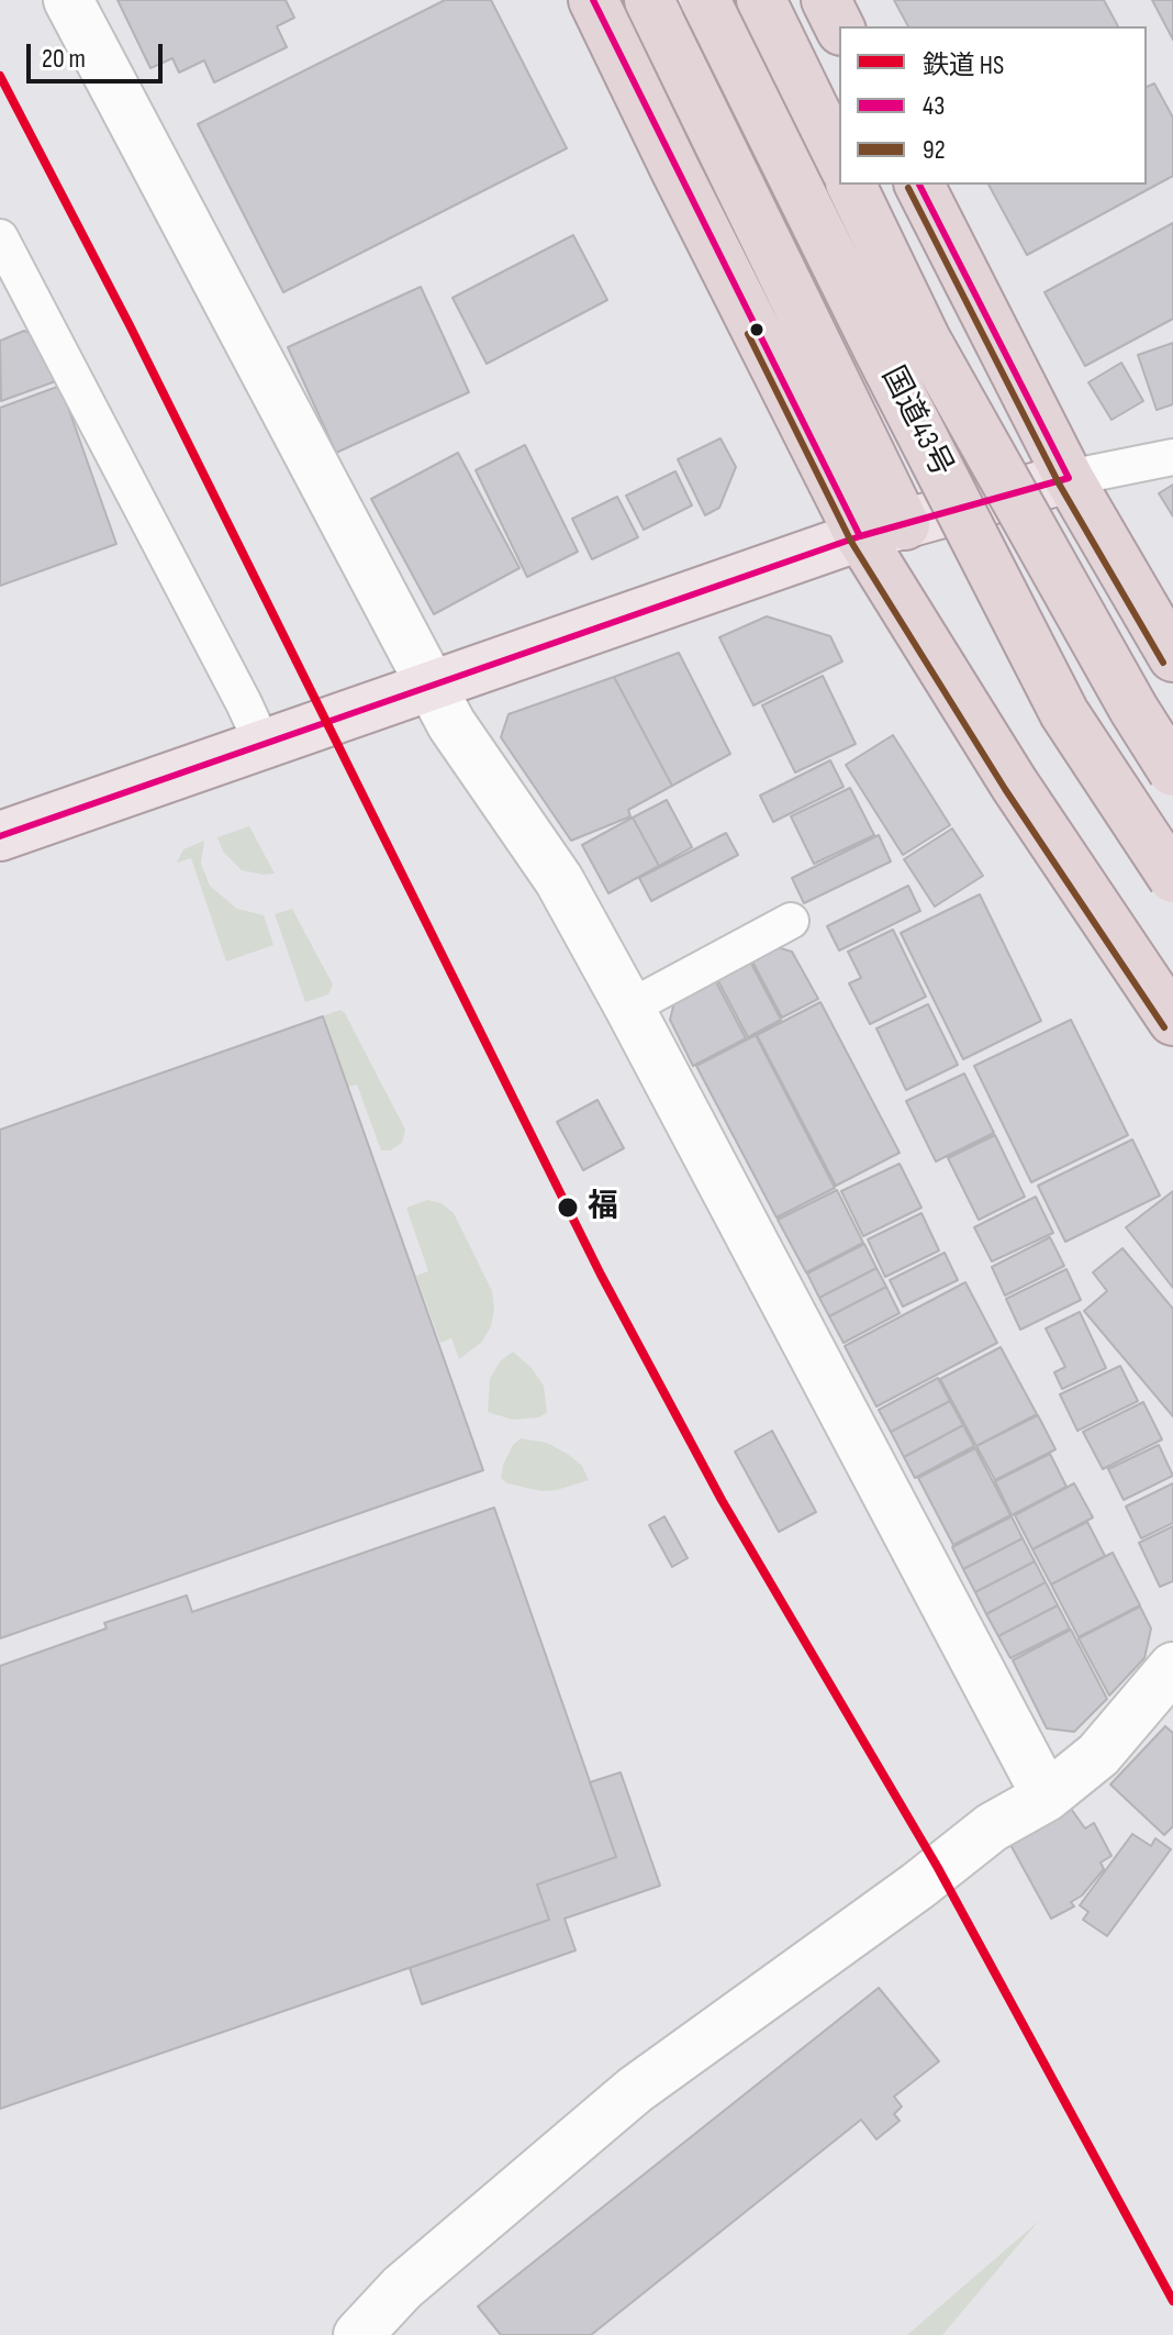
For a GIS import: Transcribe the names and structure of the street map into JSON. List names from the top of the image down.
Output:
{
  "streets": {
    "highway": ["国道43号"]
  },
  "places": ["福"],
  "lines": ["transit line 43", "rail line HS", "transit line 92"],
  "legend": ["鉄道 HS", "43", "92"],
  "scale_bar": "20 m"
}
